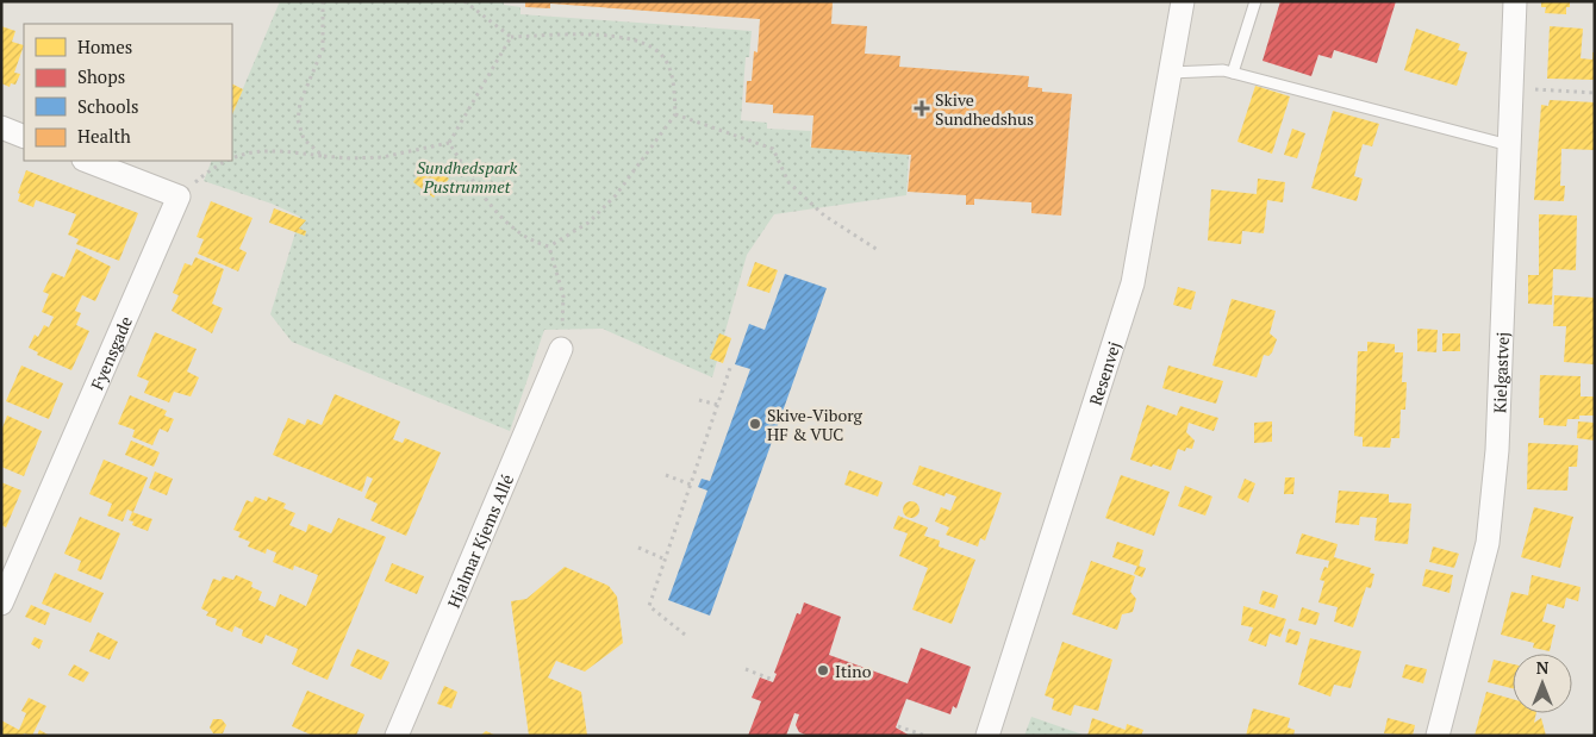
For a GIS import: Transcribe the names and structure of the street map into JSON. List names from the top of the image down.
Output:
{
  "streets": {
    "street": [
      "Fyensgade",
      "Kielgastvej",
      "Resenvej",
      "Hjalmar Kjems Allé"
    ]
  },
  "parks": ["Sundhedspark Pustrummet"],
  "places": {
    "health": ["Skive Sundhedshus"],
    "other": ["Skive-Viborg HF & VUC", "Itino"]
  },
  "legend": [
    "Homes",
    "Shops",
    "Schools",
    "Health"
  ],
  "north": "top"
}
